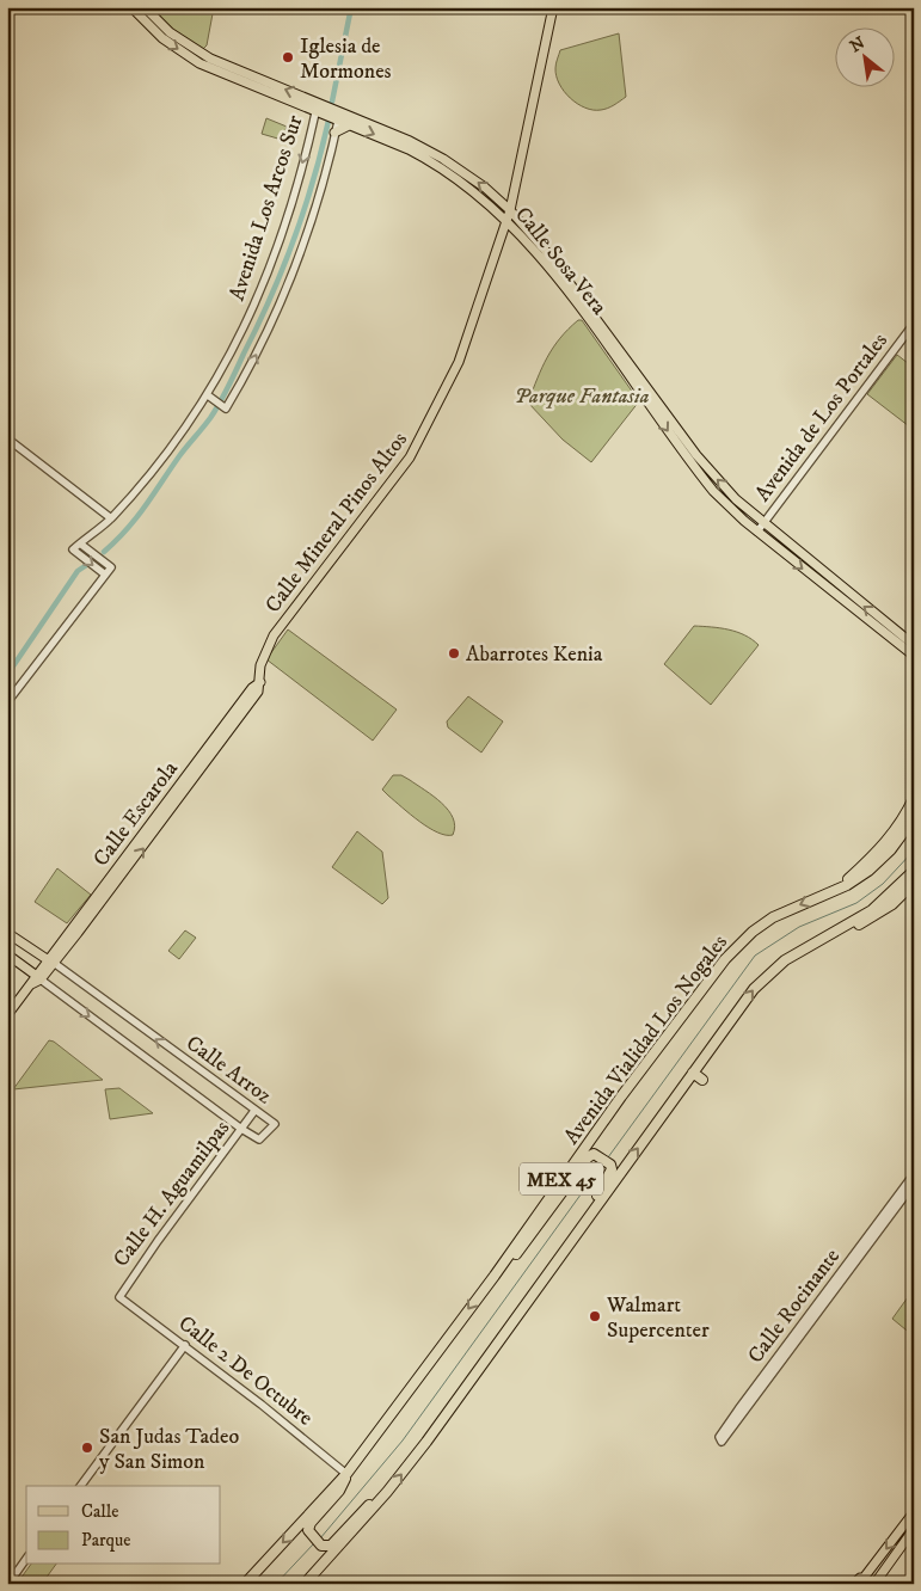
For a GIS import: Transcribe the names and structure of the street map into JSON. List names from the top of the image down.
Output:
{
  "streets": {
    "highway": ["Avenida Vialidad Los Nogales", "MEX 45"],
    "main road": [
      "Calle Sosa Vera",
      "Calle Mineral Pinos Altos",
      "Calle Escarola",
      "Calle Arroz"
    ],
    "street": [
      "Avenida Los Arcos Sur",
      "Avenida de Los Portales",
      "Calle H. Aguamilpas",
      "Calle Rocinante",
      "Calle 2 De Octubre"
    ]
  },
  "crossings": [
    ["Avenida Los Arcos Sur", "Calle Sosa Vera"],
    ["Calle Sosa Vera", "Avenida de Los Portales"],
    ["Calle Sosa Vera", "Calle Mineral Pinos Altos"],
    ["Calle Mineral Pinos Altos", "Calle Escarola"],
    ["Calle Escarola", "Calle Arroz"],
    ["Avenida Vialidad Los Nogales", "Calle 2 De Octubre"],
    ["Calle Arroz", "Calle H. Aguamilpas"],
    ["Calle H. Aguamilpas", "Calle 2 De Octubre"]
  ],
  "parks": ["Parque Fantasia"],
  "places": [
    "Iglesia de Mormones",
    "Abarrotes Kenia",
    "Walmart Supercenter",
    "San Judas Tadeo y San Simon"
  ],
  "legend": ["Calle", "Parque"],
  "north": "top left"
}
